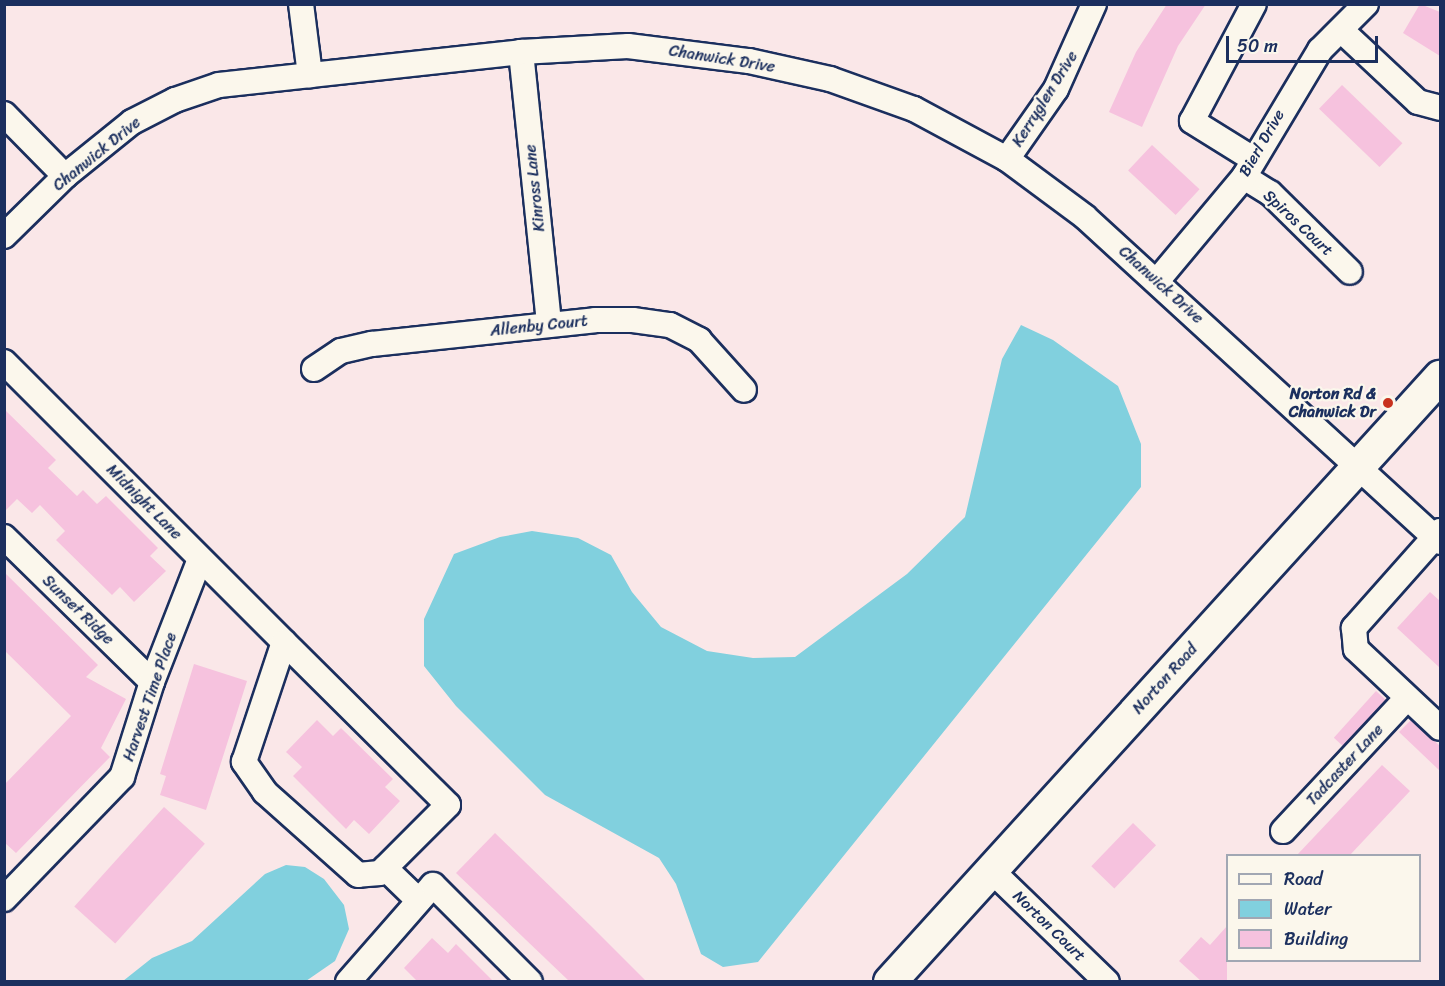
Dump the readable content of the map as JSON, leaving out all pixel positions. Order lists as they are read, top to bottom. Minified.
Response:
{"streets":{"main road":["Norton Road"],"street":["Chanwick Drive","Kerryglen Drive","Bierl Drive","Kinross Lane","Spiros Court","Allenby Court","Midnight Lane","Sunset Ridge","Harvest Time Place","Tadcaster Lane","Norton Court"]},"crossings":[["Chanwick Drive","Kerryglen Drive"],["Chanwick Drive","Bierl Drive"],["Chanwick Drive","Kinross Lane"],["Chanwick Drive","Norton Road"],["Bierl Drive","Spiros Court"],["Kinross Lane","Allenby Court"],["Midnight Lane","Harvest Time Place"],["Sunset Ridge","Harvest Time Place"],["Norton Road","Norton Court"]],"places":["Norton Rd & Chanwick Dr"],"legend":["Road","Water","Building"],"scale_bar":"50 m"}
